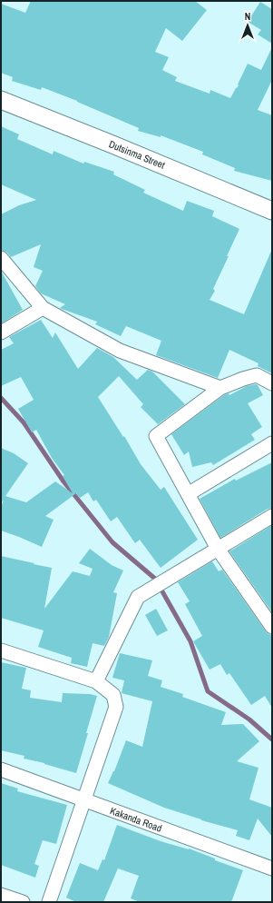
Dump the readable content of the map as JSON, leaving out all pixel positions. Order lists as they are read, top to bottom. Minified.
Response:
{"streets":{"street":["Dutsinma Street","Kakanda Road"]},"north":"top"}
